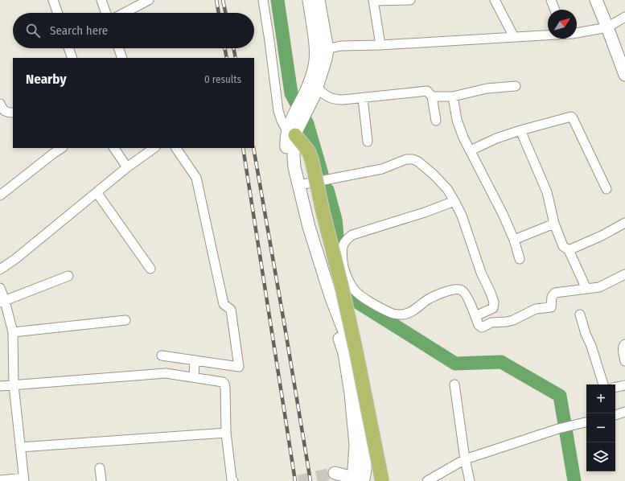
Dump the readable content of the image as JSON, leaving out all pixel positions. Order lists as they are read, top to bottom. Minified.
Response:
{"north":"top right","page":{"search":"Search here","heading":["Nearby","0 results"],"map_buttons":["+","−"]}}
